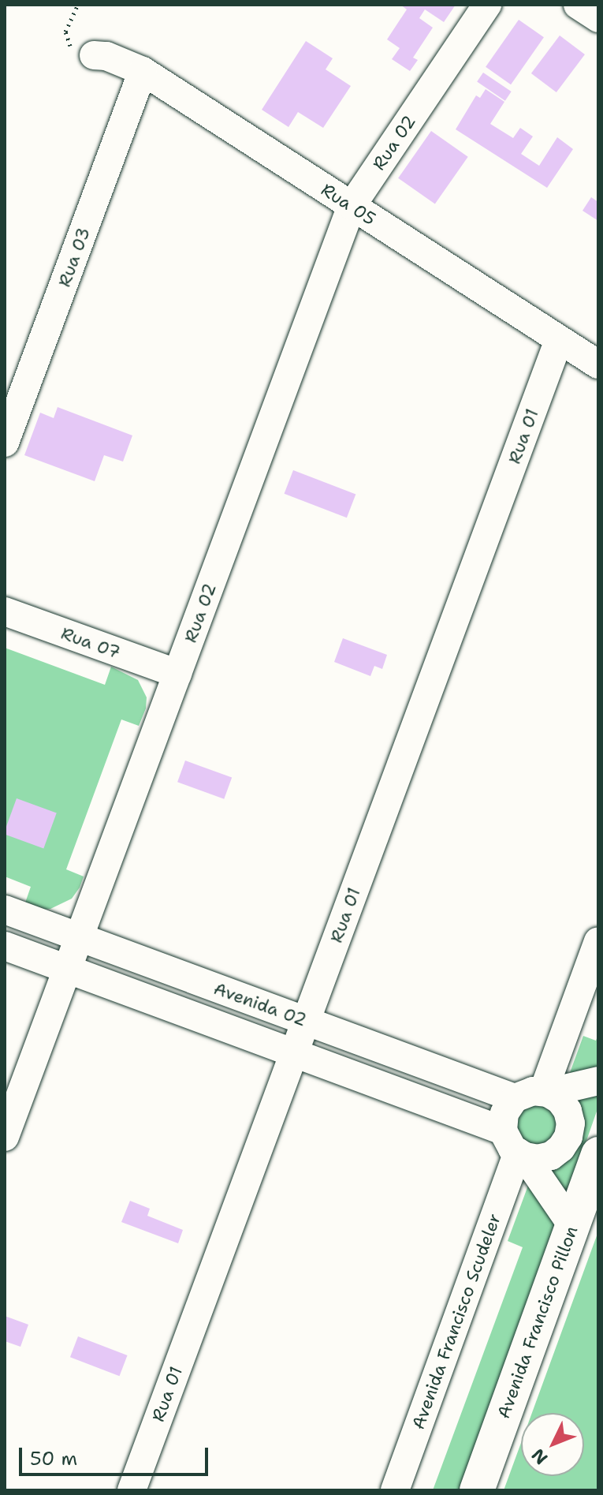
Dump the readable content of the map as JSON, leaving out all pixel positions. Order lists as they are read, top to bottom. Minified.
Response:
{"streets":{"main road":["Avenida Francisco Pillon"],"street":["Rua 02","Rua 05","Rua 03","Rua 01","Rua 07","Avenida 02","Avenida Francisco Scudeler"]},"crossings":[["Rua 02","Rua 05"],["Rua 02","Rua 07"],["Rua 02","Avenida 02"],["Rua 05","Rua 03"],["Rua 05","Rua 01"],["Rua 01","Avenida 02"],["Avenida 02","Avenida Francisco Scudeler"]],"scale_bar":"50 m","north":"bottom left"}
